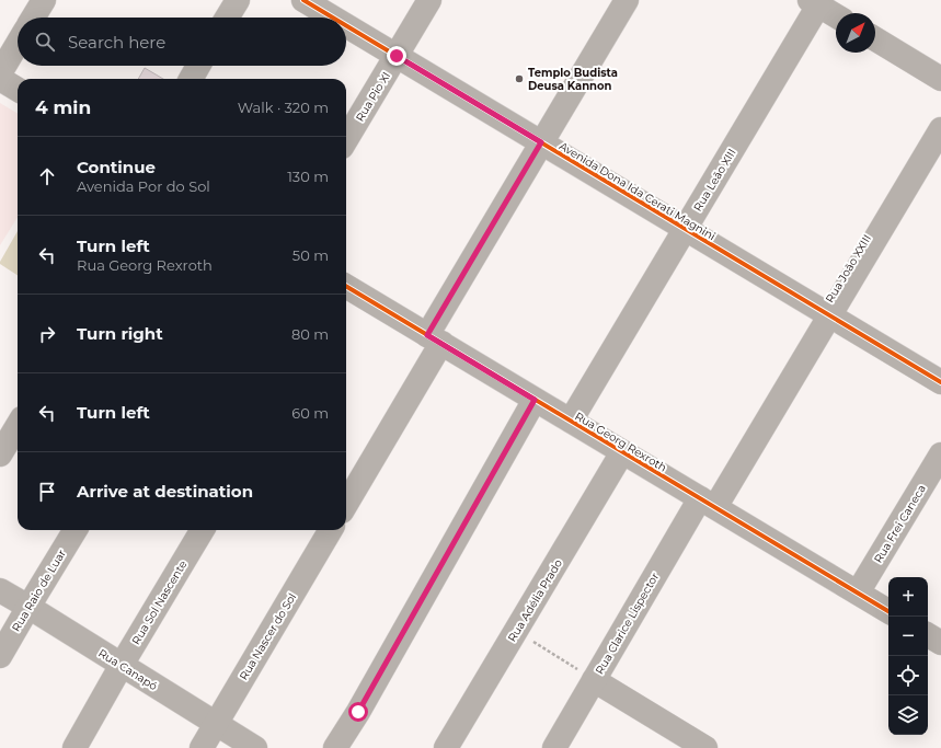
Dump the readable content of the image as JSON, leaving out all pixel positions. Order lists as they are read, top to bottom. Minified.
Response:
{"streets":{"street":["Rua Pio XI","Rua Leão XIII","Avenida Dona Ida Cerati Magnini","Rua João XXIII","Rua Georg Rexroth","Rua Frei Caneca","Rua Raio de Luar","Rua Adélia Prado","Rua Sol Nascente","Rua Clarice Lispector","Rua Nascer do Sol","Rua Canapó"]},"crossings":[["Rua Pio XI","Avenida Dona Ida Cerati Magnini"],["Rua Leão XIII","Avenida Dona Ida Cerati Magnini"],["Rua Leão XIII","Rua Georg Rexroth"],["Avenida Dona Ida Cerati Magnini","Rua João XXIII"],["Rua João XXIII","Rua Georg Rexroth"],["Rua João XXIII","Rua Clarice Lispector"],["Rua Georg Rexroth","Rua Frei Caneca"],["Rua Georg Rexroth","Rua Adélia Prado"],["Rua Georg Rexroth","Rua Clarice Lispector"],["Rua Raio de Luar","Rua Canapó"],["Rua Sol Nascente","Rua Canapó"],["Rua Nascer do Sol","Rua Canapó"]],"places":["Templo Budista Deusa Kannon"],"north":"top right","page":{"search":"Search here","heading":["4 min","Walk · 320 m"],"list":[["Continue","Avenida Por do Sol","130 m"],["Turn left","Rua Georg Rexroth","50 m"],["Turn right","80 m"],["Turn left","60 m"],"Arrive at destination"],"map_buttons":["+","−"]}}
